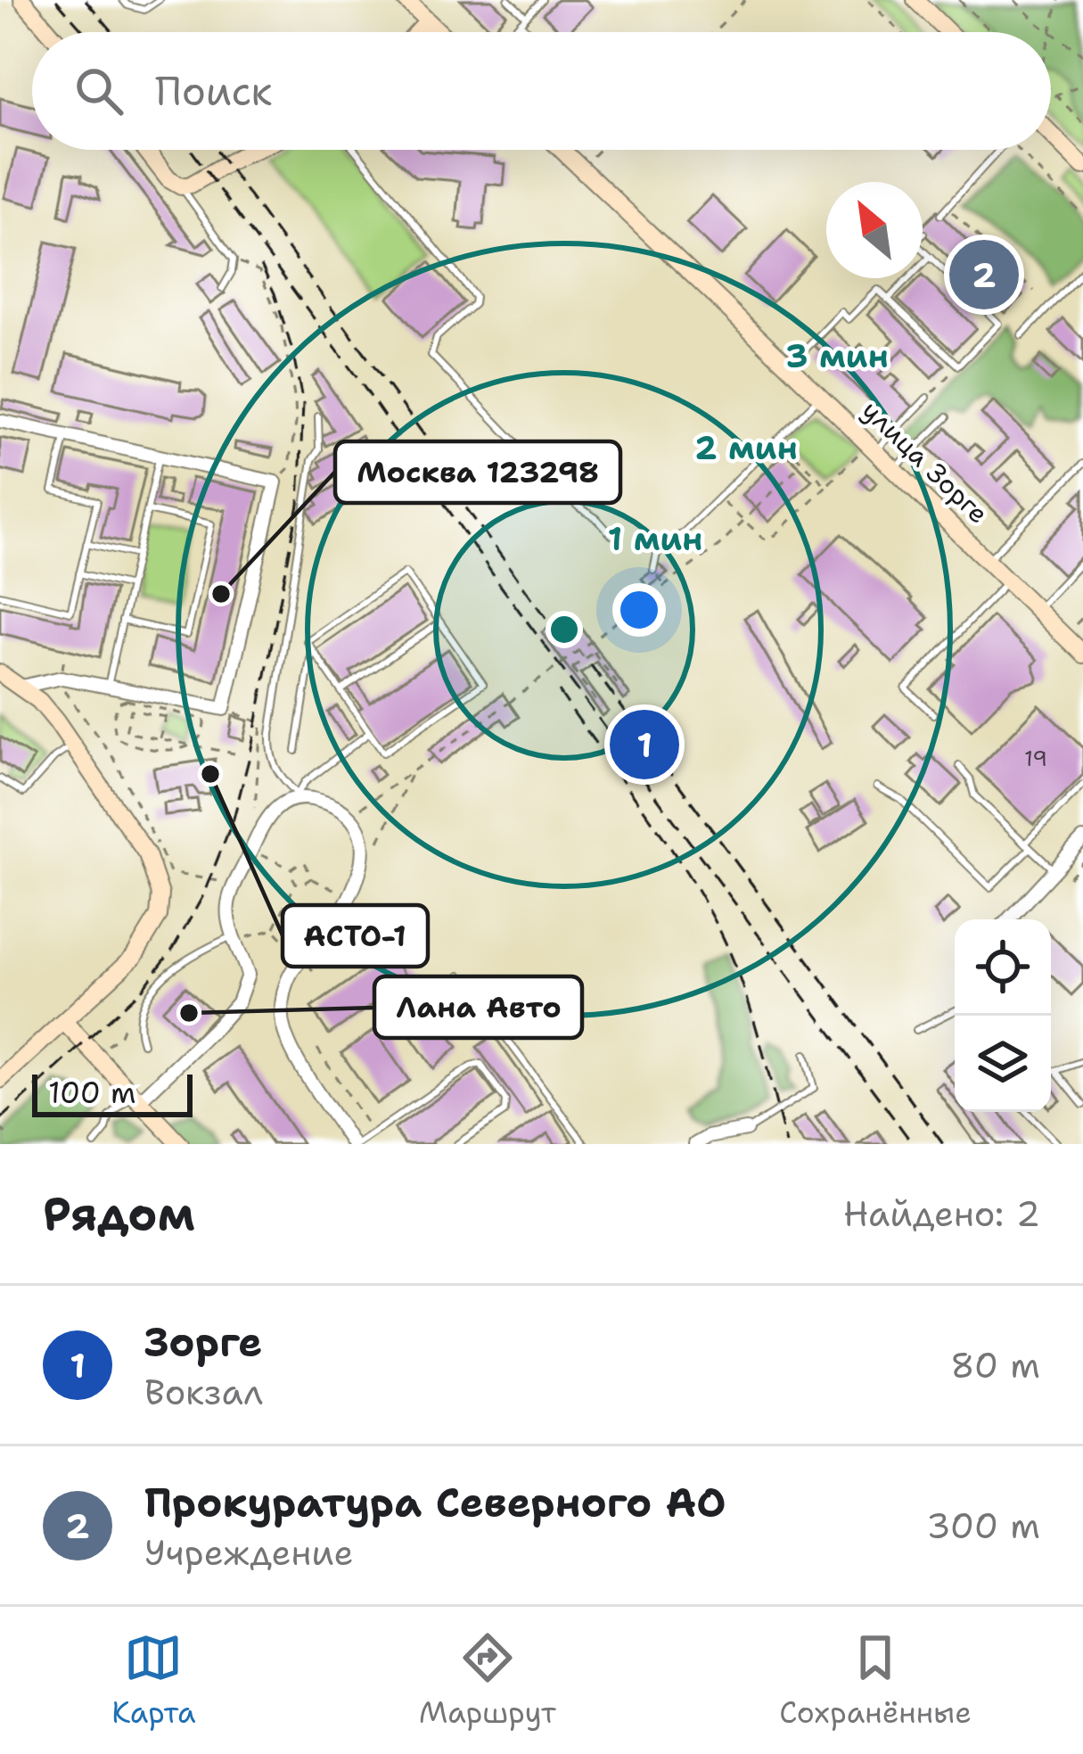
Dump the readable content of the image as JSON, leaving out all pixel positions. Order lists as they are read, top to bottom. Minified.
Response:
{"streets":{"street":["улица Зорге"]},"places":["Москва 123298","АСТО-1","Лана Авто"],"house_numbers":["19"],"scale_bar":"100 m","north":"top left","page":{"search":"Поиск","pins":["2","1"],"scale":"100 m","heading":["Рядом","Найдено: 2"],"list":[{"mark":"1","name":"Зорге","note":"Вокзал","value":"80 m"},{"mark":"2","name":"Прокуратура Северного АО","note":"Учреждение","value":"300 m"}],"nav":["Карта","Маршрут","Сохранённые"]},"rings":["3 мин","2 мин","1 мин"]}
